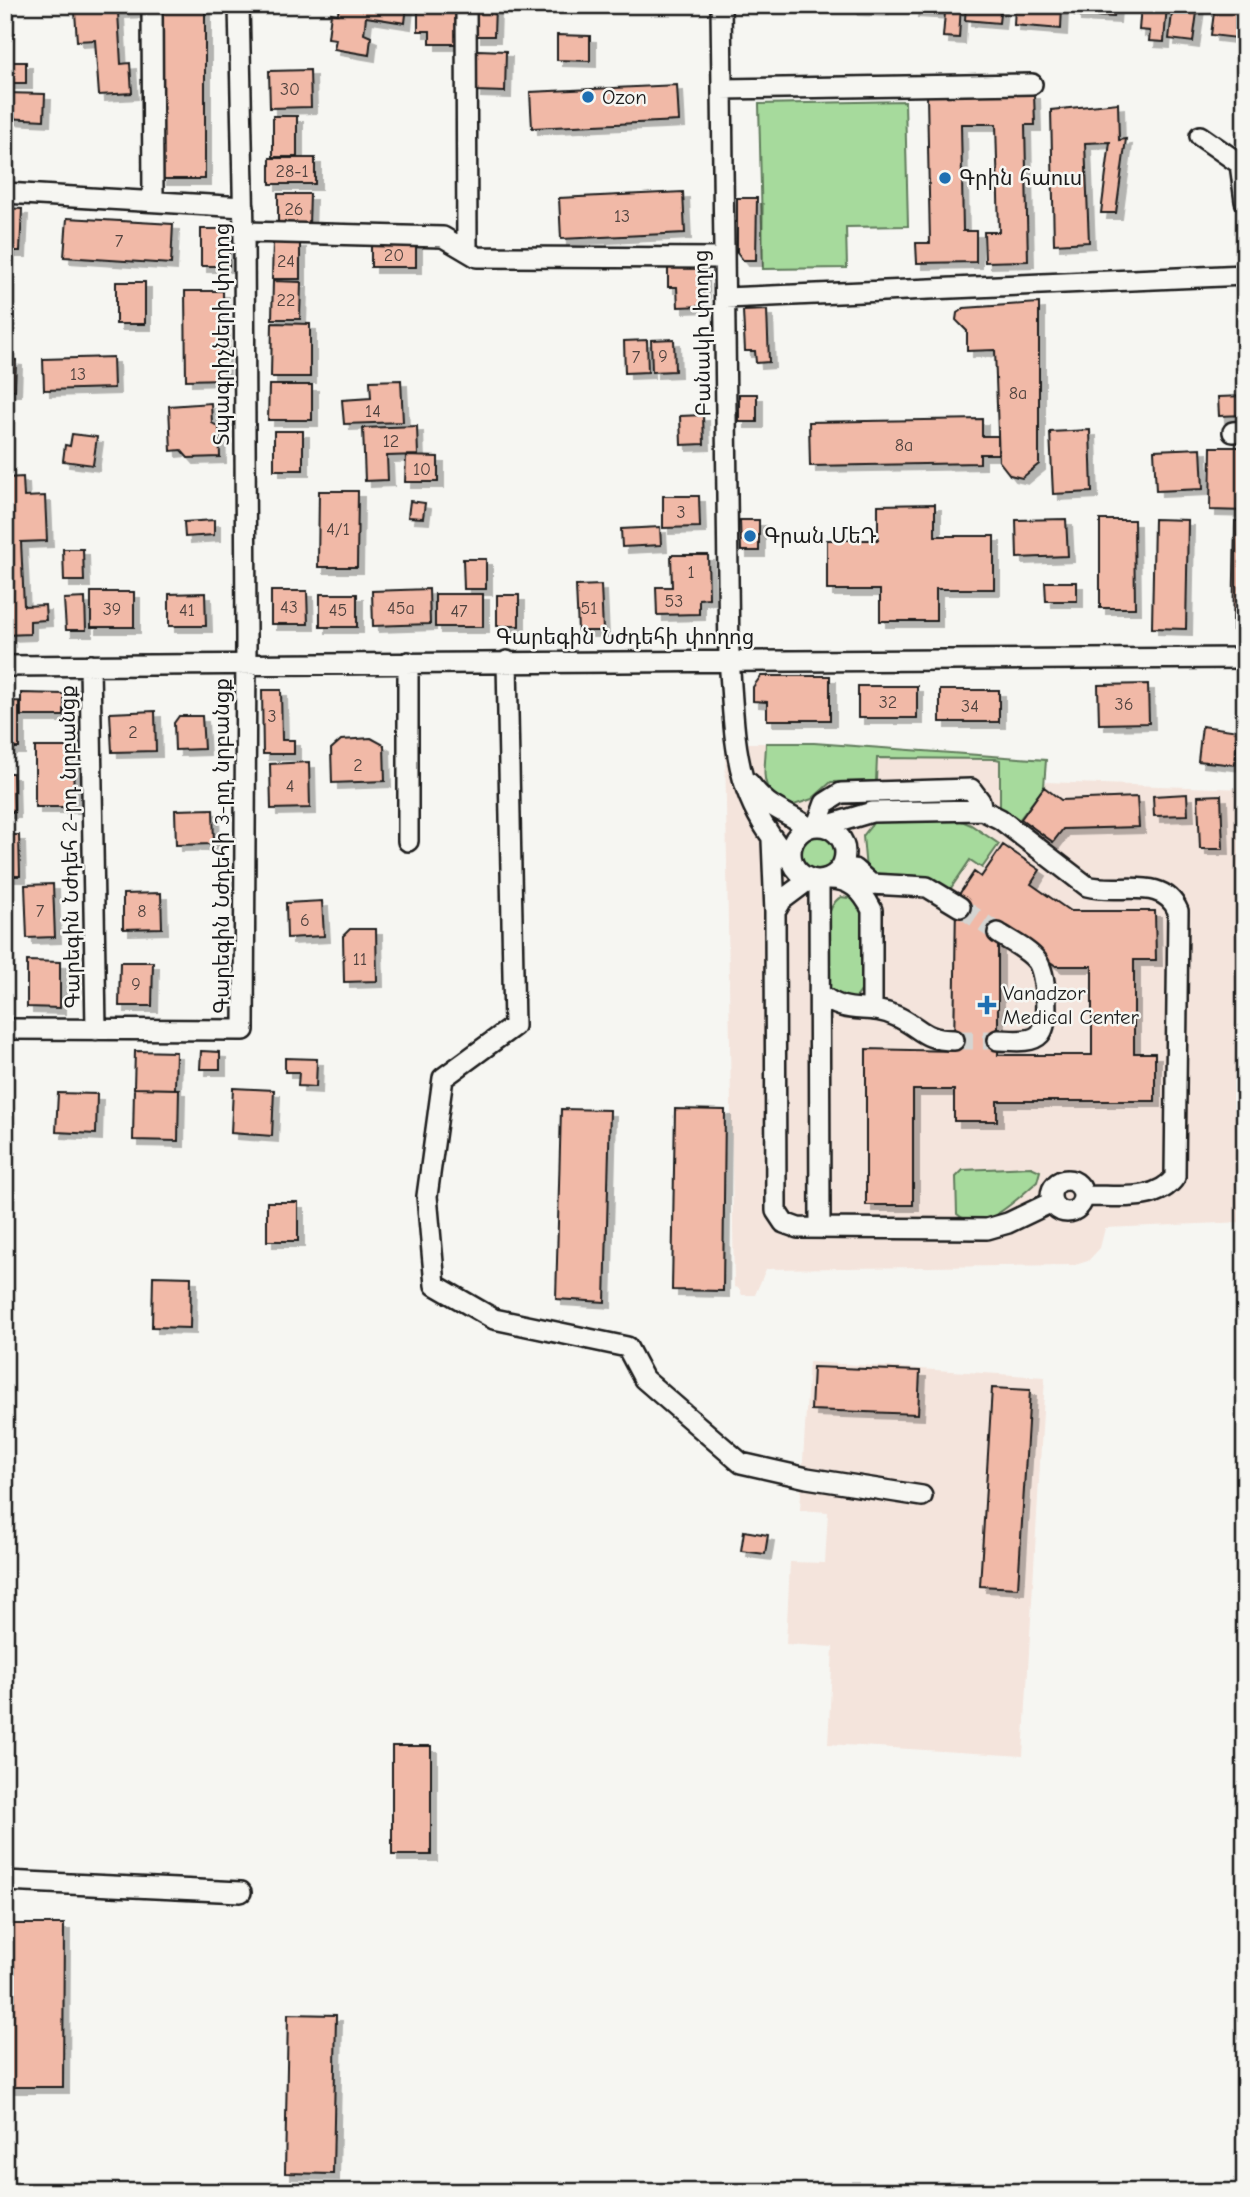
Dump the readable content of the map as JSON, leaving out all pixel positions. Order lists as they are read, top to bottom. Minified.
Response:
{"streets":{"street":["Բանակի փողոց","Տպագրիչների փողոց","Գարեգին Նժդեհի փողոց","Գարեգին Նժդեհի 3-րդ նրբանցք","Գարեգին Նժդեհ 2-րդ նրբանցք"]},"crossings":[["Բանակի փողոց","Գարեգին Նժդեհի փողոց"],["Տպագրիչների փողոց","Գարեգին Նժդեհի փողոց"],["Տպագրիչների փողոց","Գարեգին Նժդեհի 3-րդ նրբանցք"],["Գարեգին Նժդեհի փողոց","Գարեգին Նժդեհի 3-րդ նրբանցք"],["Գարեգին Նժդեհի փողոց","Գարեգին Նժդեհ 2-րդ նրբանցք"],["Գարեգին Նժդեհի 3-րդ նրբանցք","Գարեգին Նժդեհ 2-րդ նրբանցք"]],"places":{"other":["Ozon","Գրին հաուս","Գրան ՄեԴ"],"health":["Vanadzor Medical Center"]},"house_numbers":["30","28-1","26","13","7","20","24","22","9","7","13","8a","14","12","8a","10","3","4/1","1","53","43","45a","51","39","41","45","47","32","36","34","3","2","2","4","7","8","6","11","9"]}
